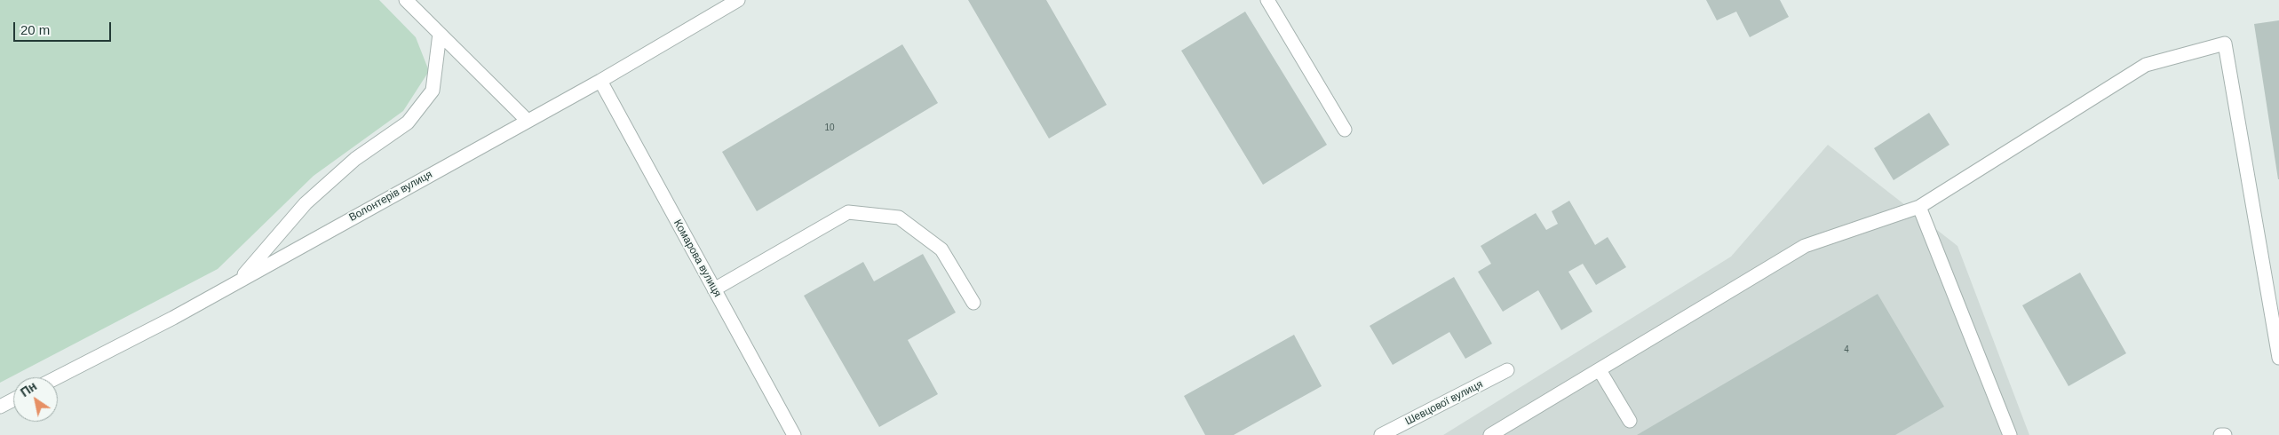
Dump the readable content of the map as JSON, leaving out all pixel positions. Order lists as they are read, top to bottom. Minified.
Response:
{"streets":{"street":["Волонтерів вулиця","Комарова вулиця","Шевцової вулиця"]},"crossings":[["Волонтерів вулиця","Комарова вулиця"]],"house_numbers":["10","4"],"scale_bar":"20 m","north":"top left"}
